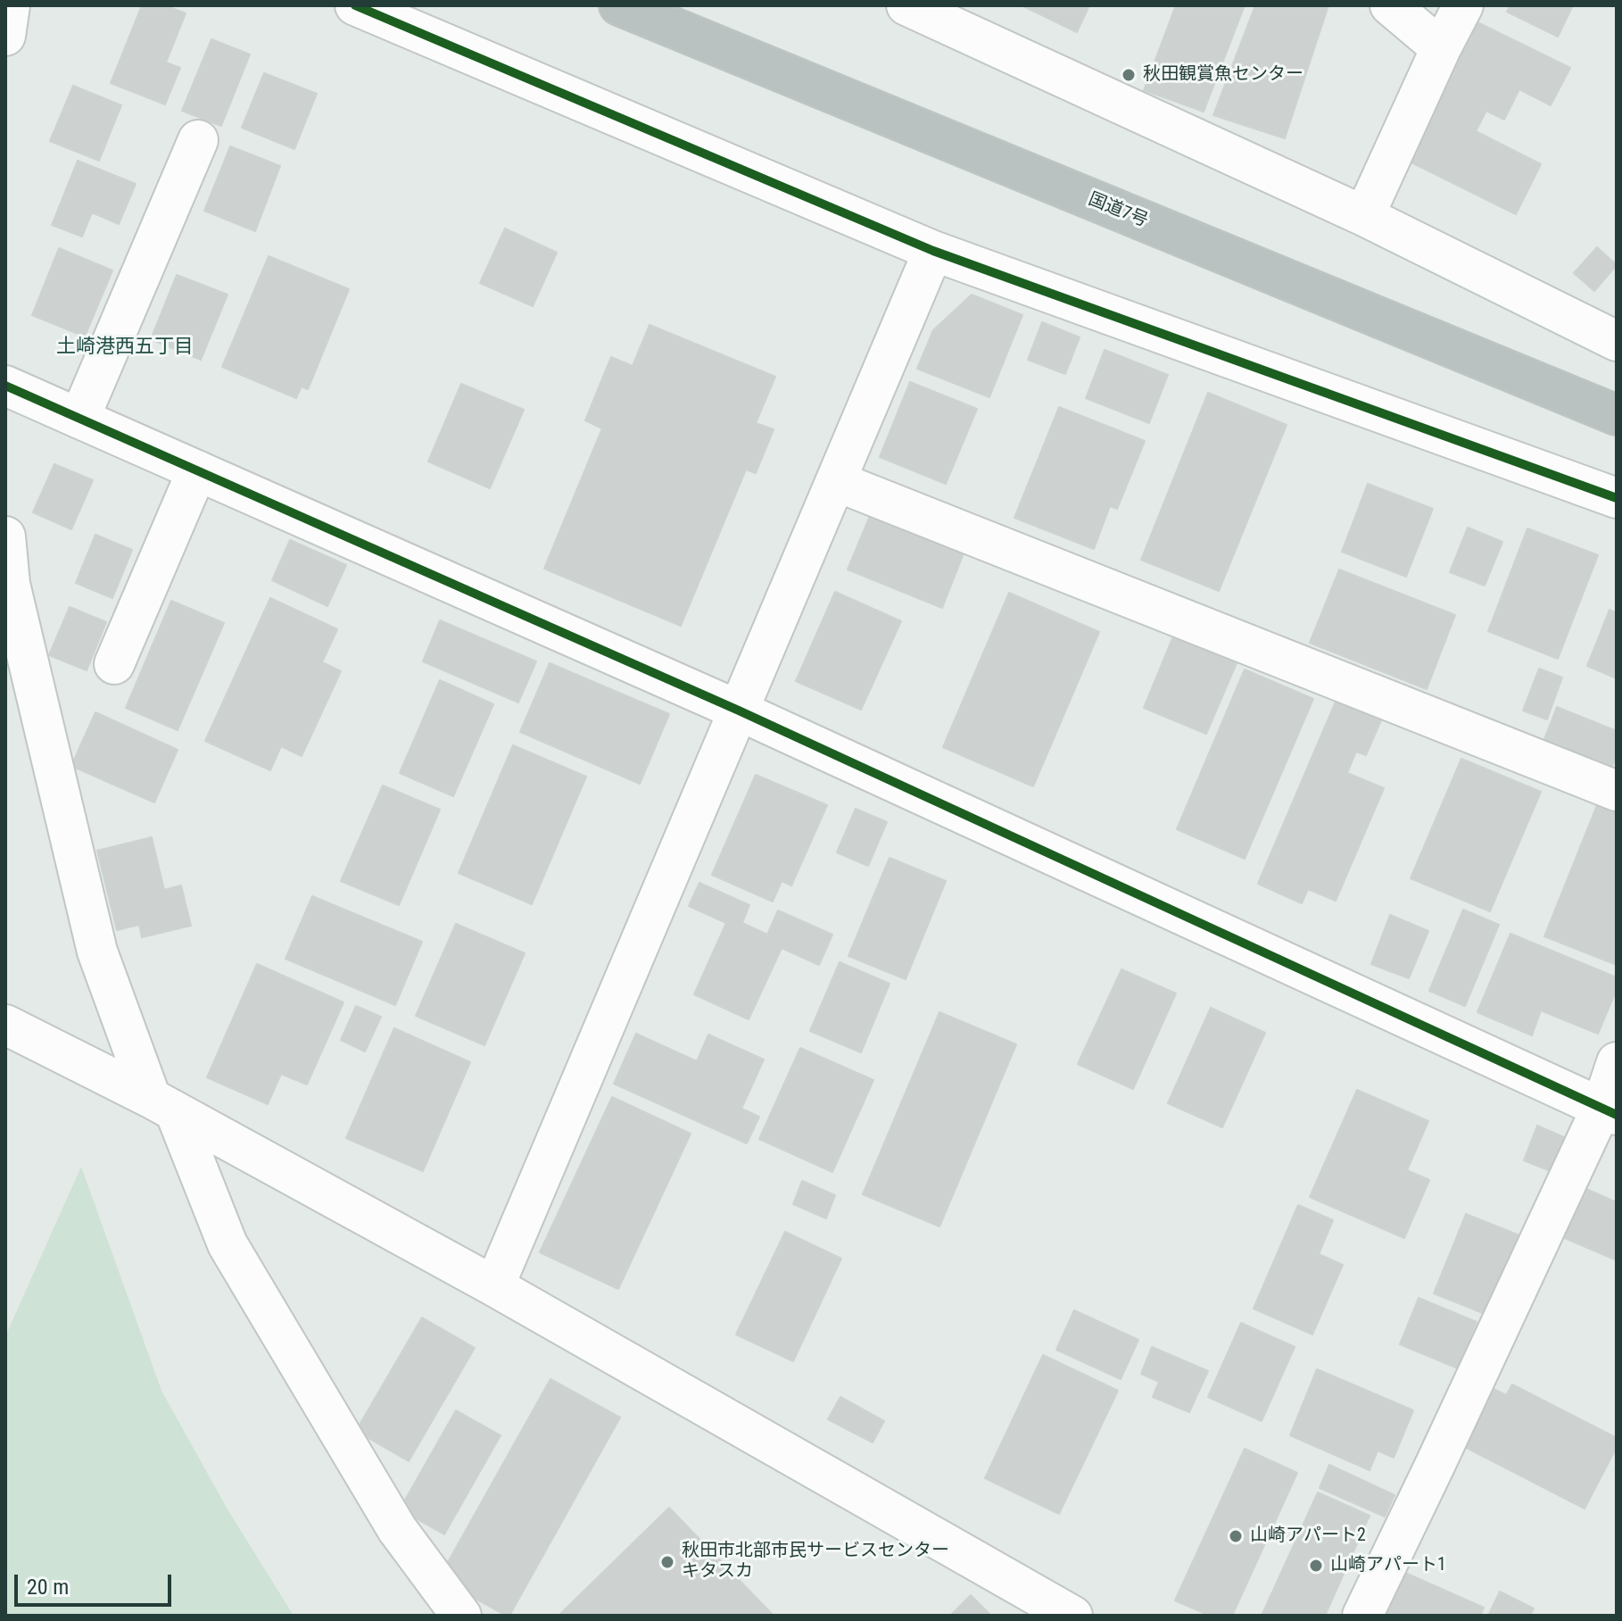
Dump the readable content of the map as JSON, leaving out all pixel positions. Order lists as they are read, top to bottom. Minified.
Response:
{"streets":{"highway":["国道7号"]},"districts":["土崎港西五丁目"],"places":["秋田観賞魚センター","山崎アパート2","秋田市北部市民サービスセンター キタスカ","山崎アパート1"],"scale_bar":"20 m"}
